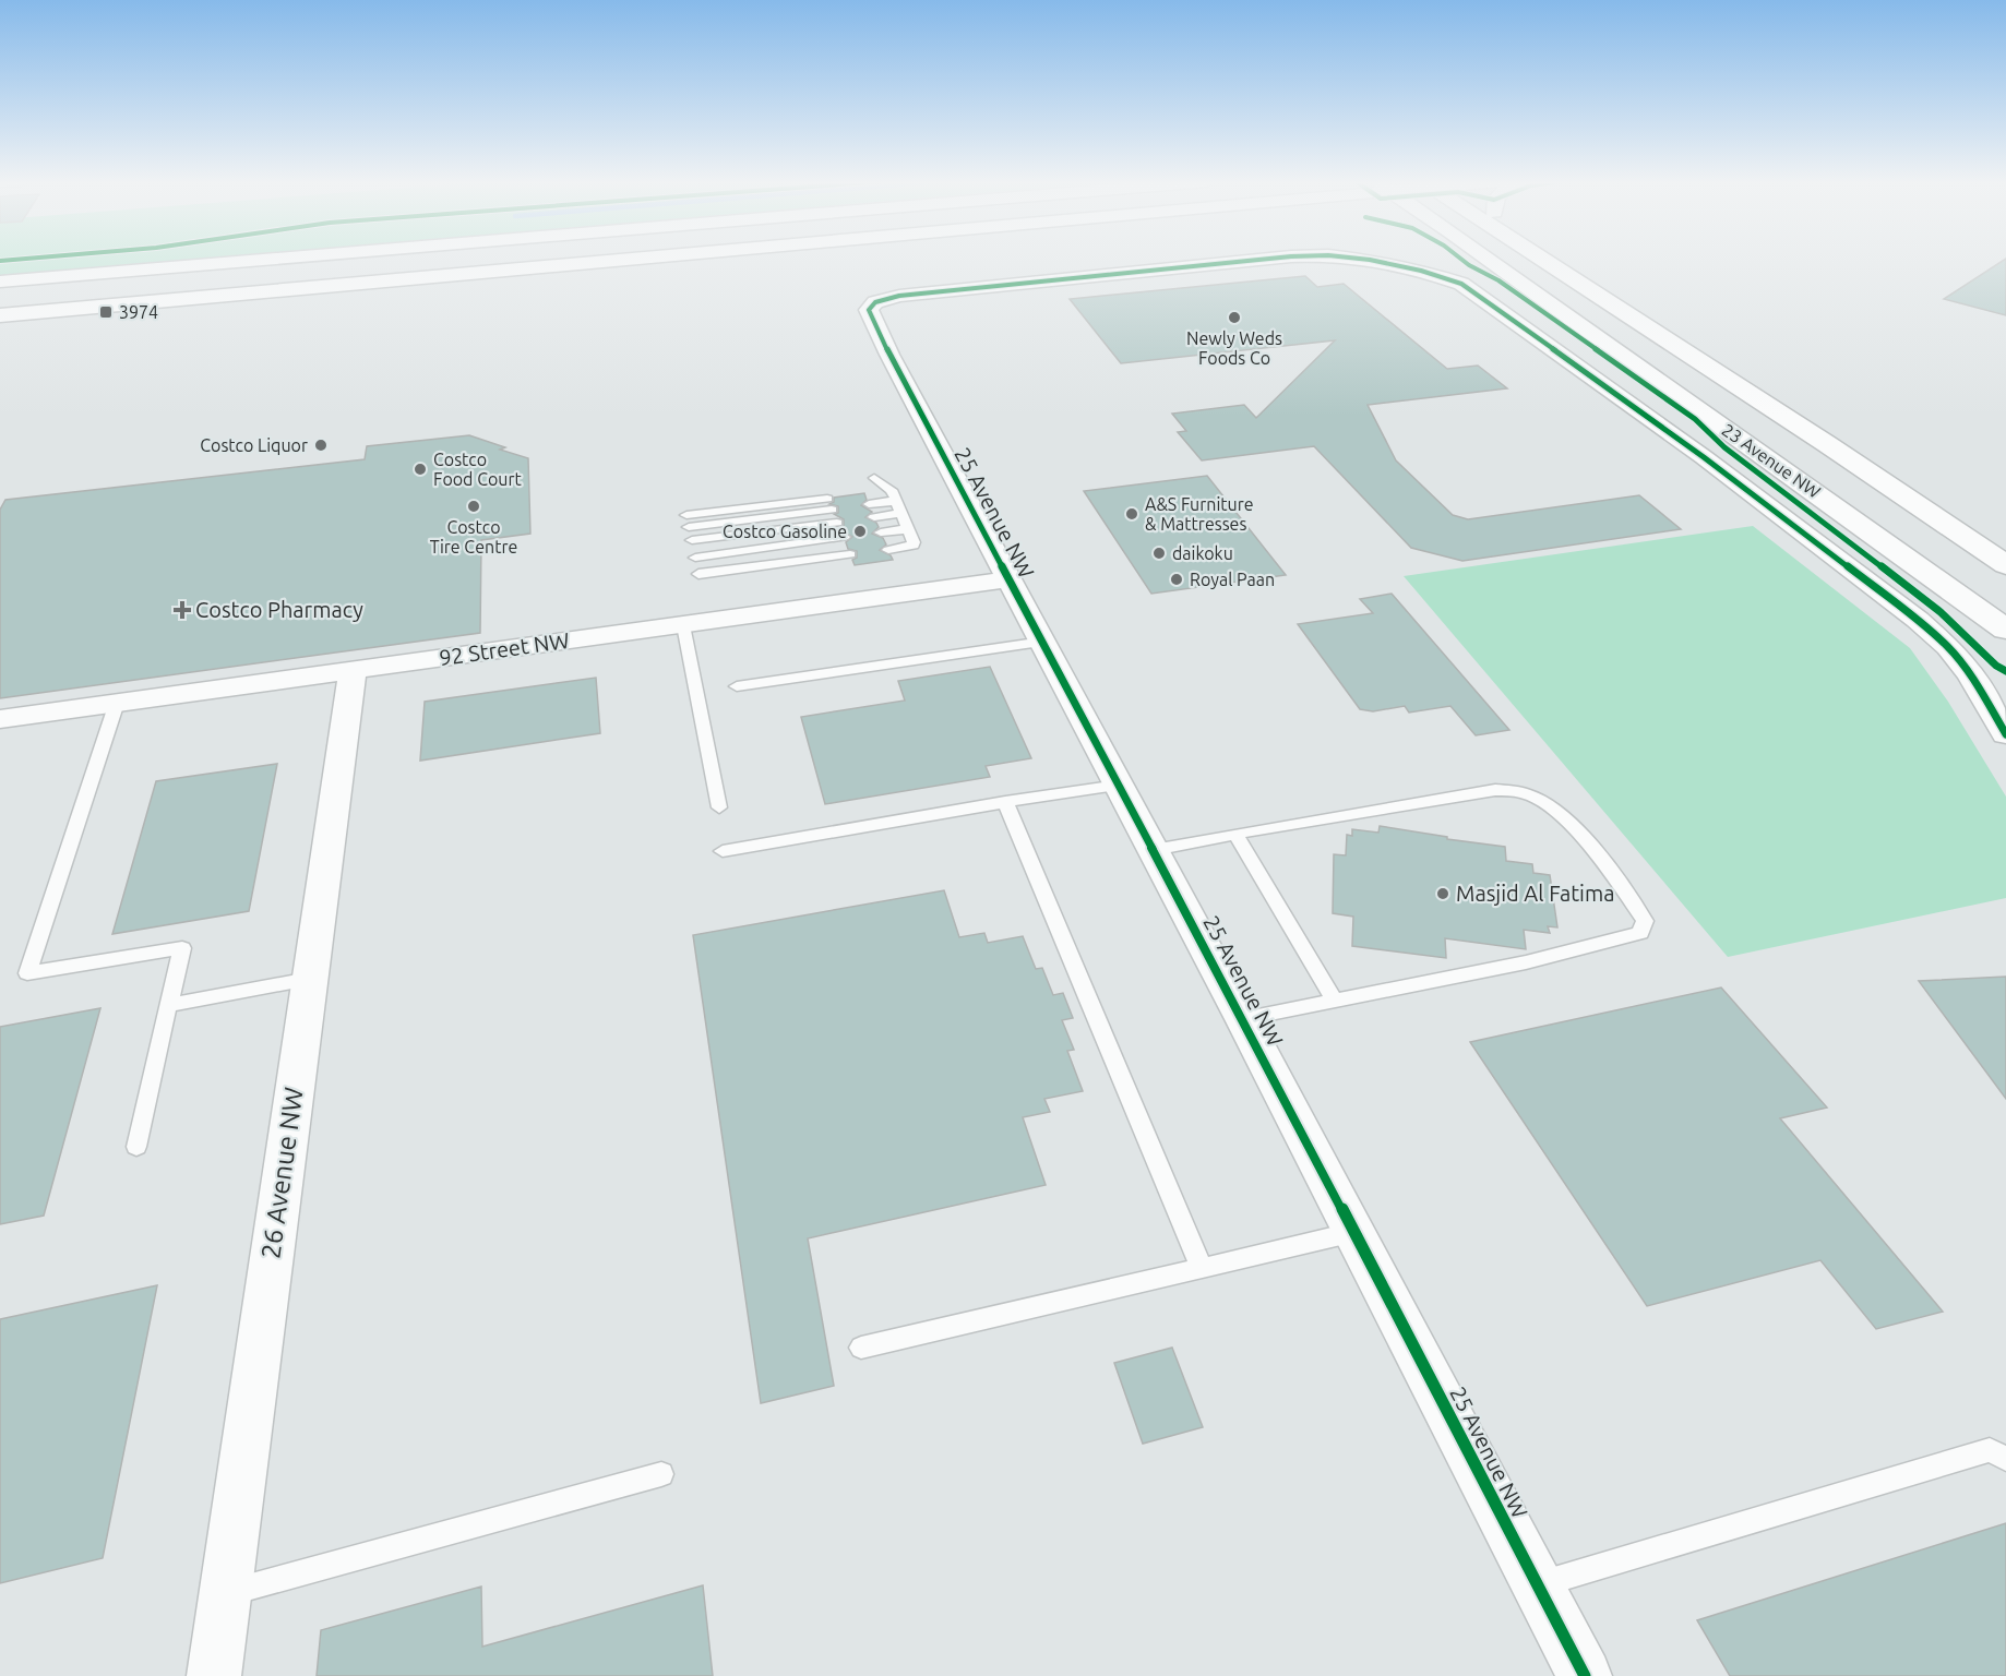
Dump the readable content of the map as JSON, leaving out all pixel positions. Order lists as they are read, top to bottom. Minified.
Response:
{"streets":{"main road":["23 Avenue NW"],"street":["25 Avenue NW","92 Street NW","26 Avenue NW"]},"crossings":[["23 Avenue NW","25 Avenue NW"],["25 Avenue NW","92 Street NW"],["92 Street NW","26 Avenue NW"]],"places":{"transit":["3974"],"other":["Newly Weds Foods Co","Costco Liquor","Costco Food Court","Costco Tire Centre","A&S Furniture & Mattresses","Costco Gasoline","daikoku","Royal Paan","Masjid Al Fatima"],"health":["Costco Pharmacy"]}}
